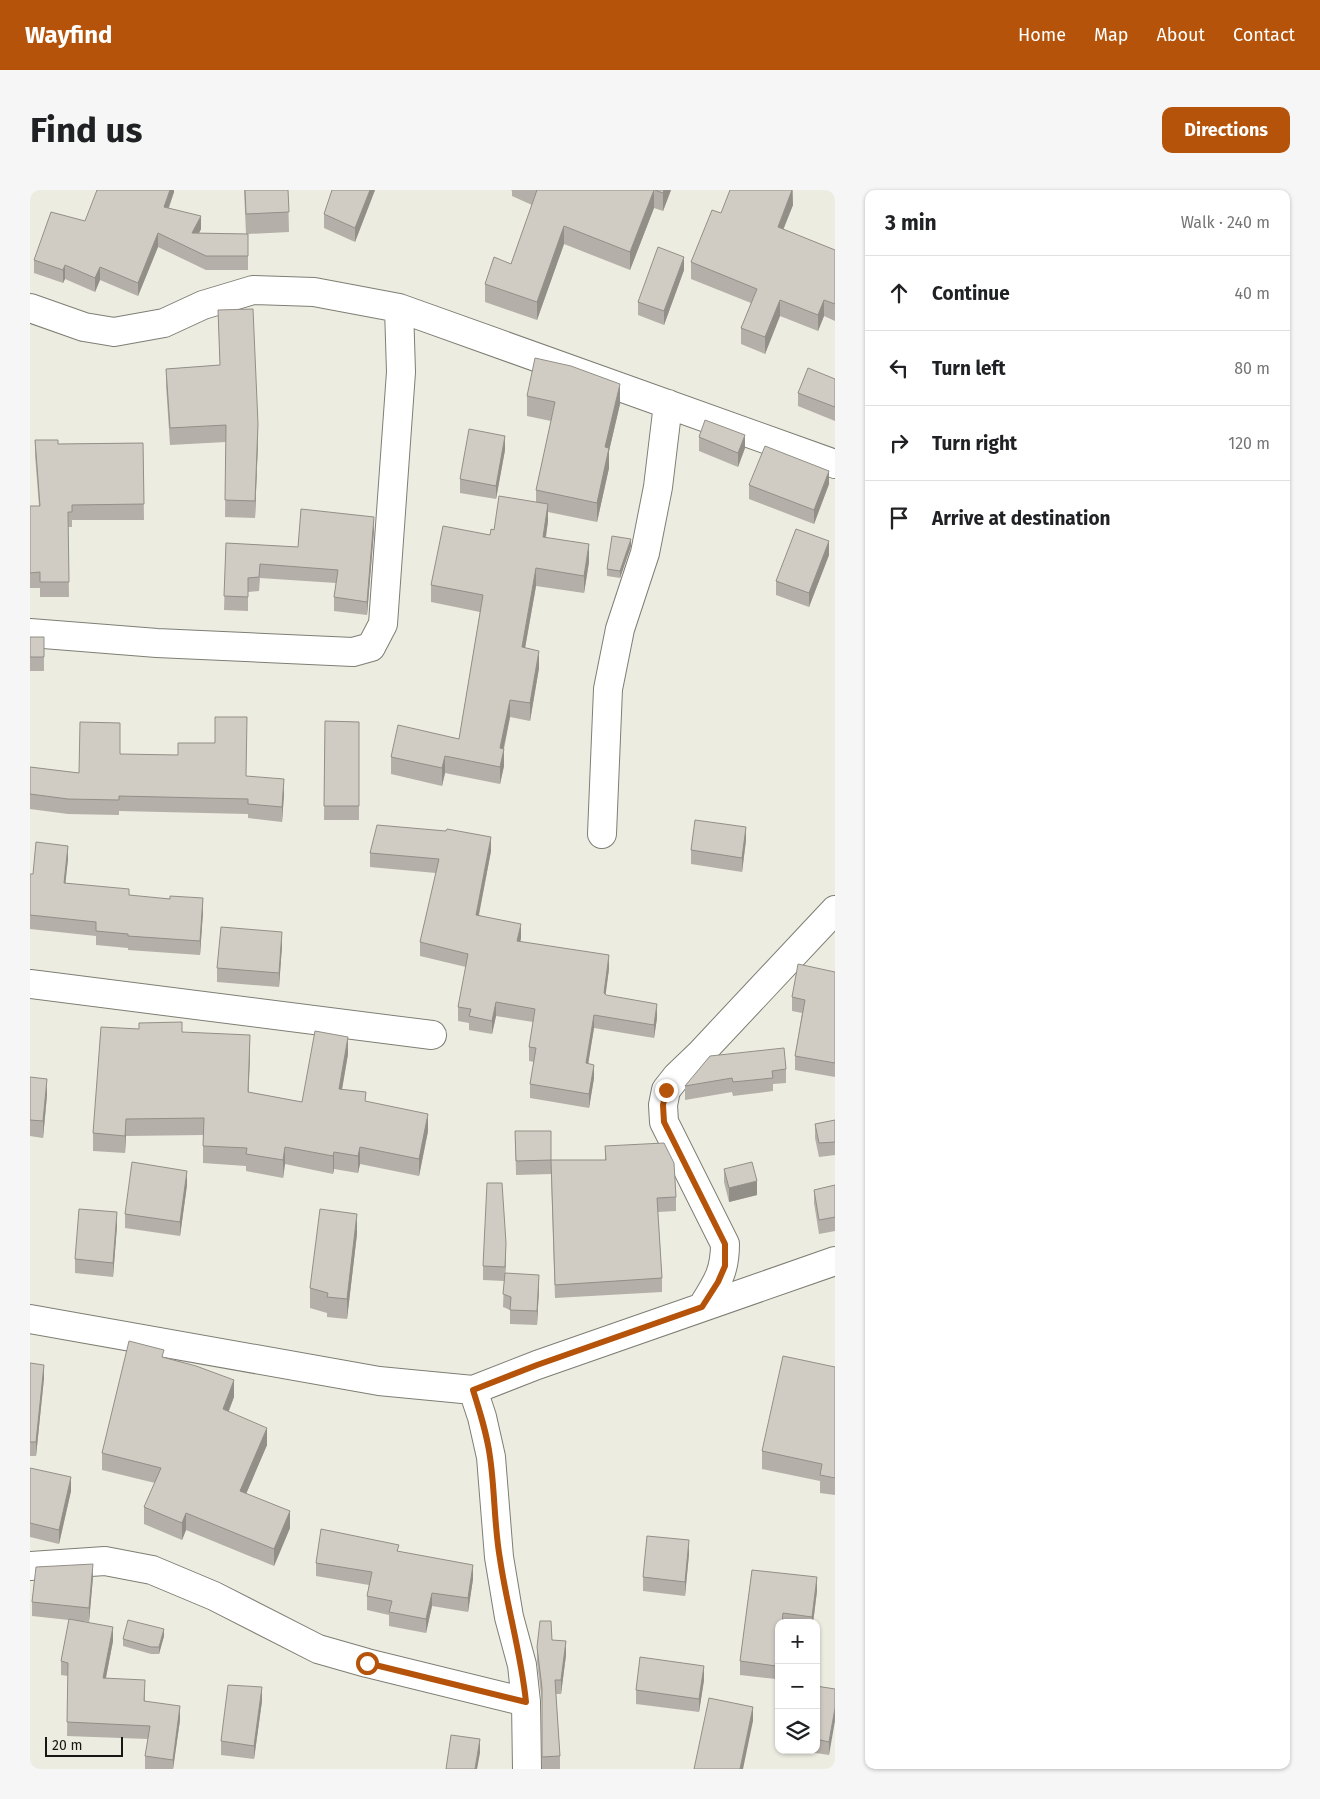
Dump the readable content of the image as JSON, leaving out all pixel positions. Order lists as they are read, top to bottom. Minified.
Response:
{"scale_bar":"20 m","page":{"header":"Wayfind","nav":["Home","Map","About","Contact"],"buttons":"Directions","title":"Find us","heading":["3 min","Walk · 240 m"],"list":[["Continue","40 m"],["Turn left","80 m"],["Turn right","120 m"],"Arrive at destination"],"map_buttons":["+","−"],"scale":"20 m"}}
